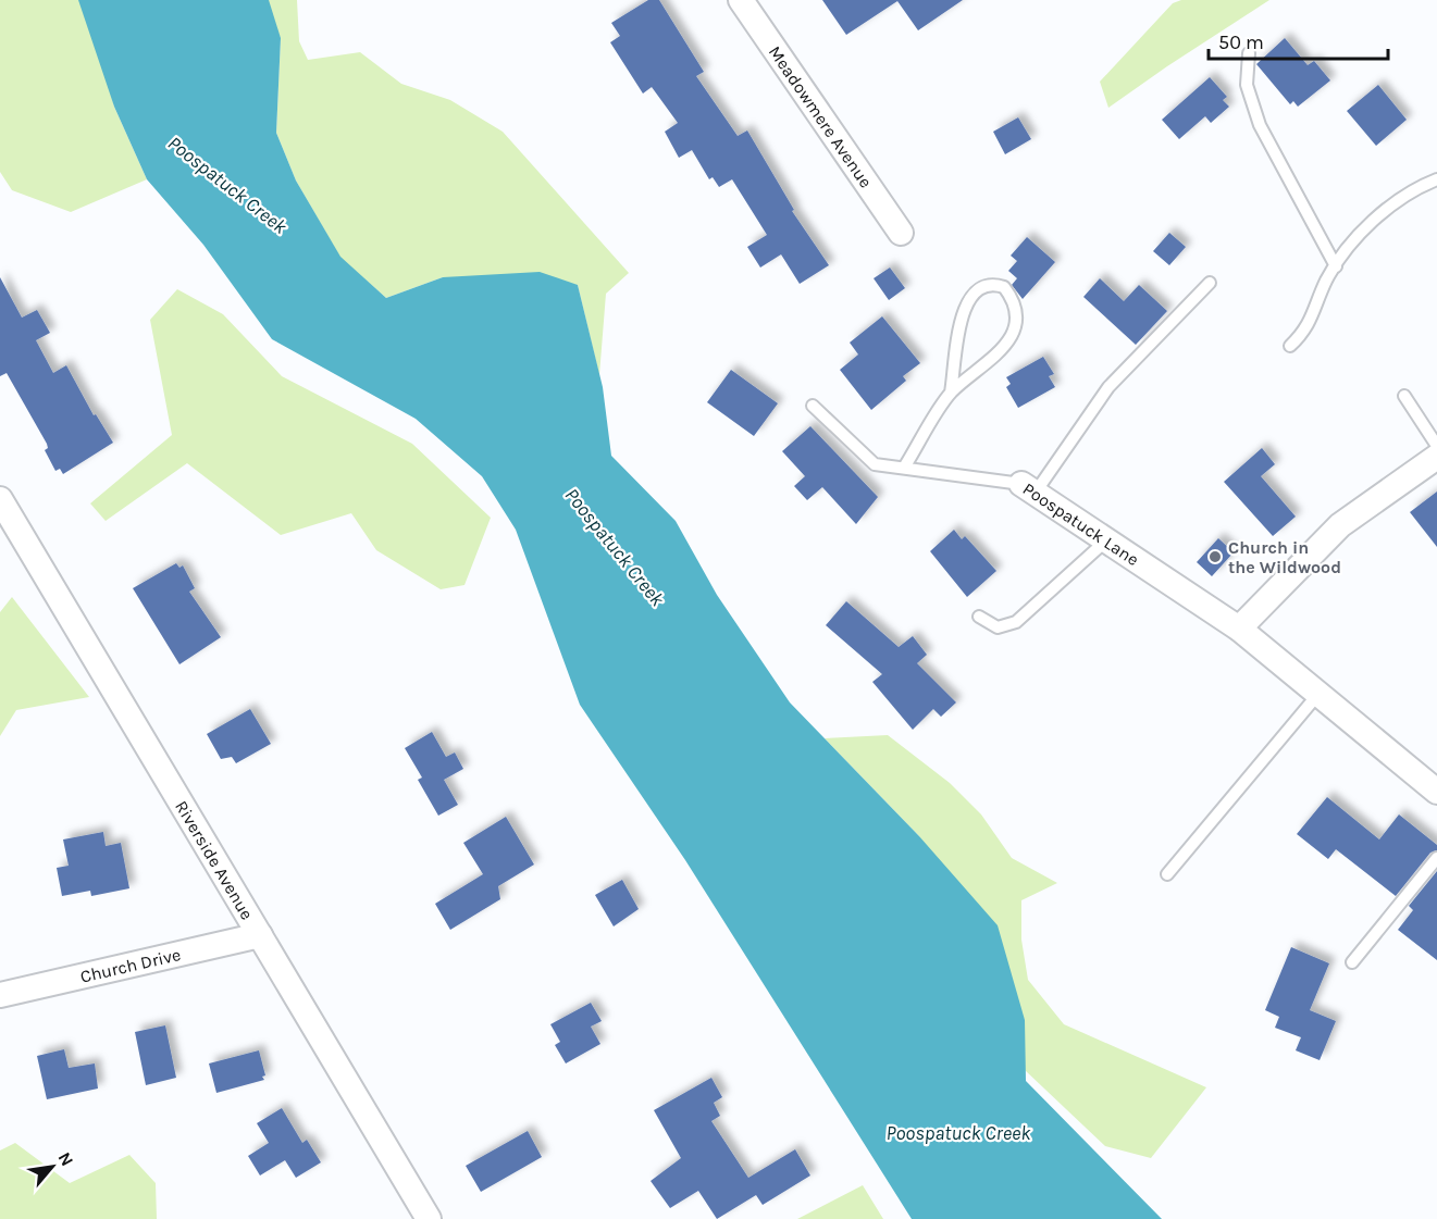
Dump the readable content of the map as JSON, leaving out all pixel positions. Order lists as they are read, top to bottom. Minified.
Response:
{"streets":{"street":["Meadowmere Avenue","Poospatuck Lane","Riverside Avenue","Church Drive"]},"crossings":[["Riverside Avenue","Church Drive"]],"water":["Poospatuck Creek"],"places":["Church in the Wildwood"],"scale_bar":"50 m","north":"top right"}
